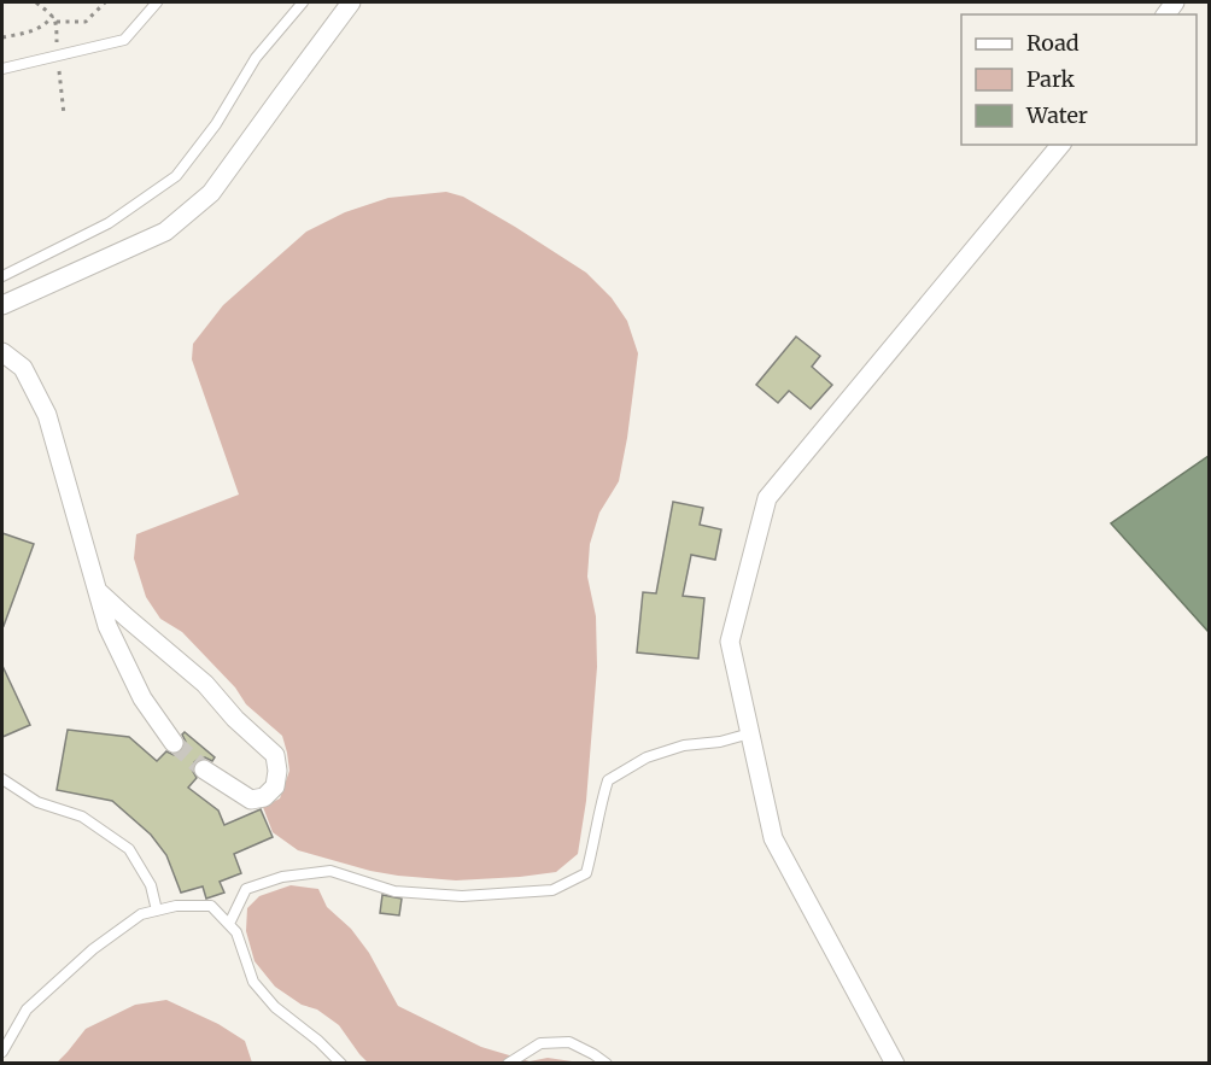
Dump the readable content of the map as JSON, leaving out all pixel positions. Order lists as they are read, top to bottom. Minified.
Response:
{"legend":["Road","Park","Water"]}
